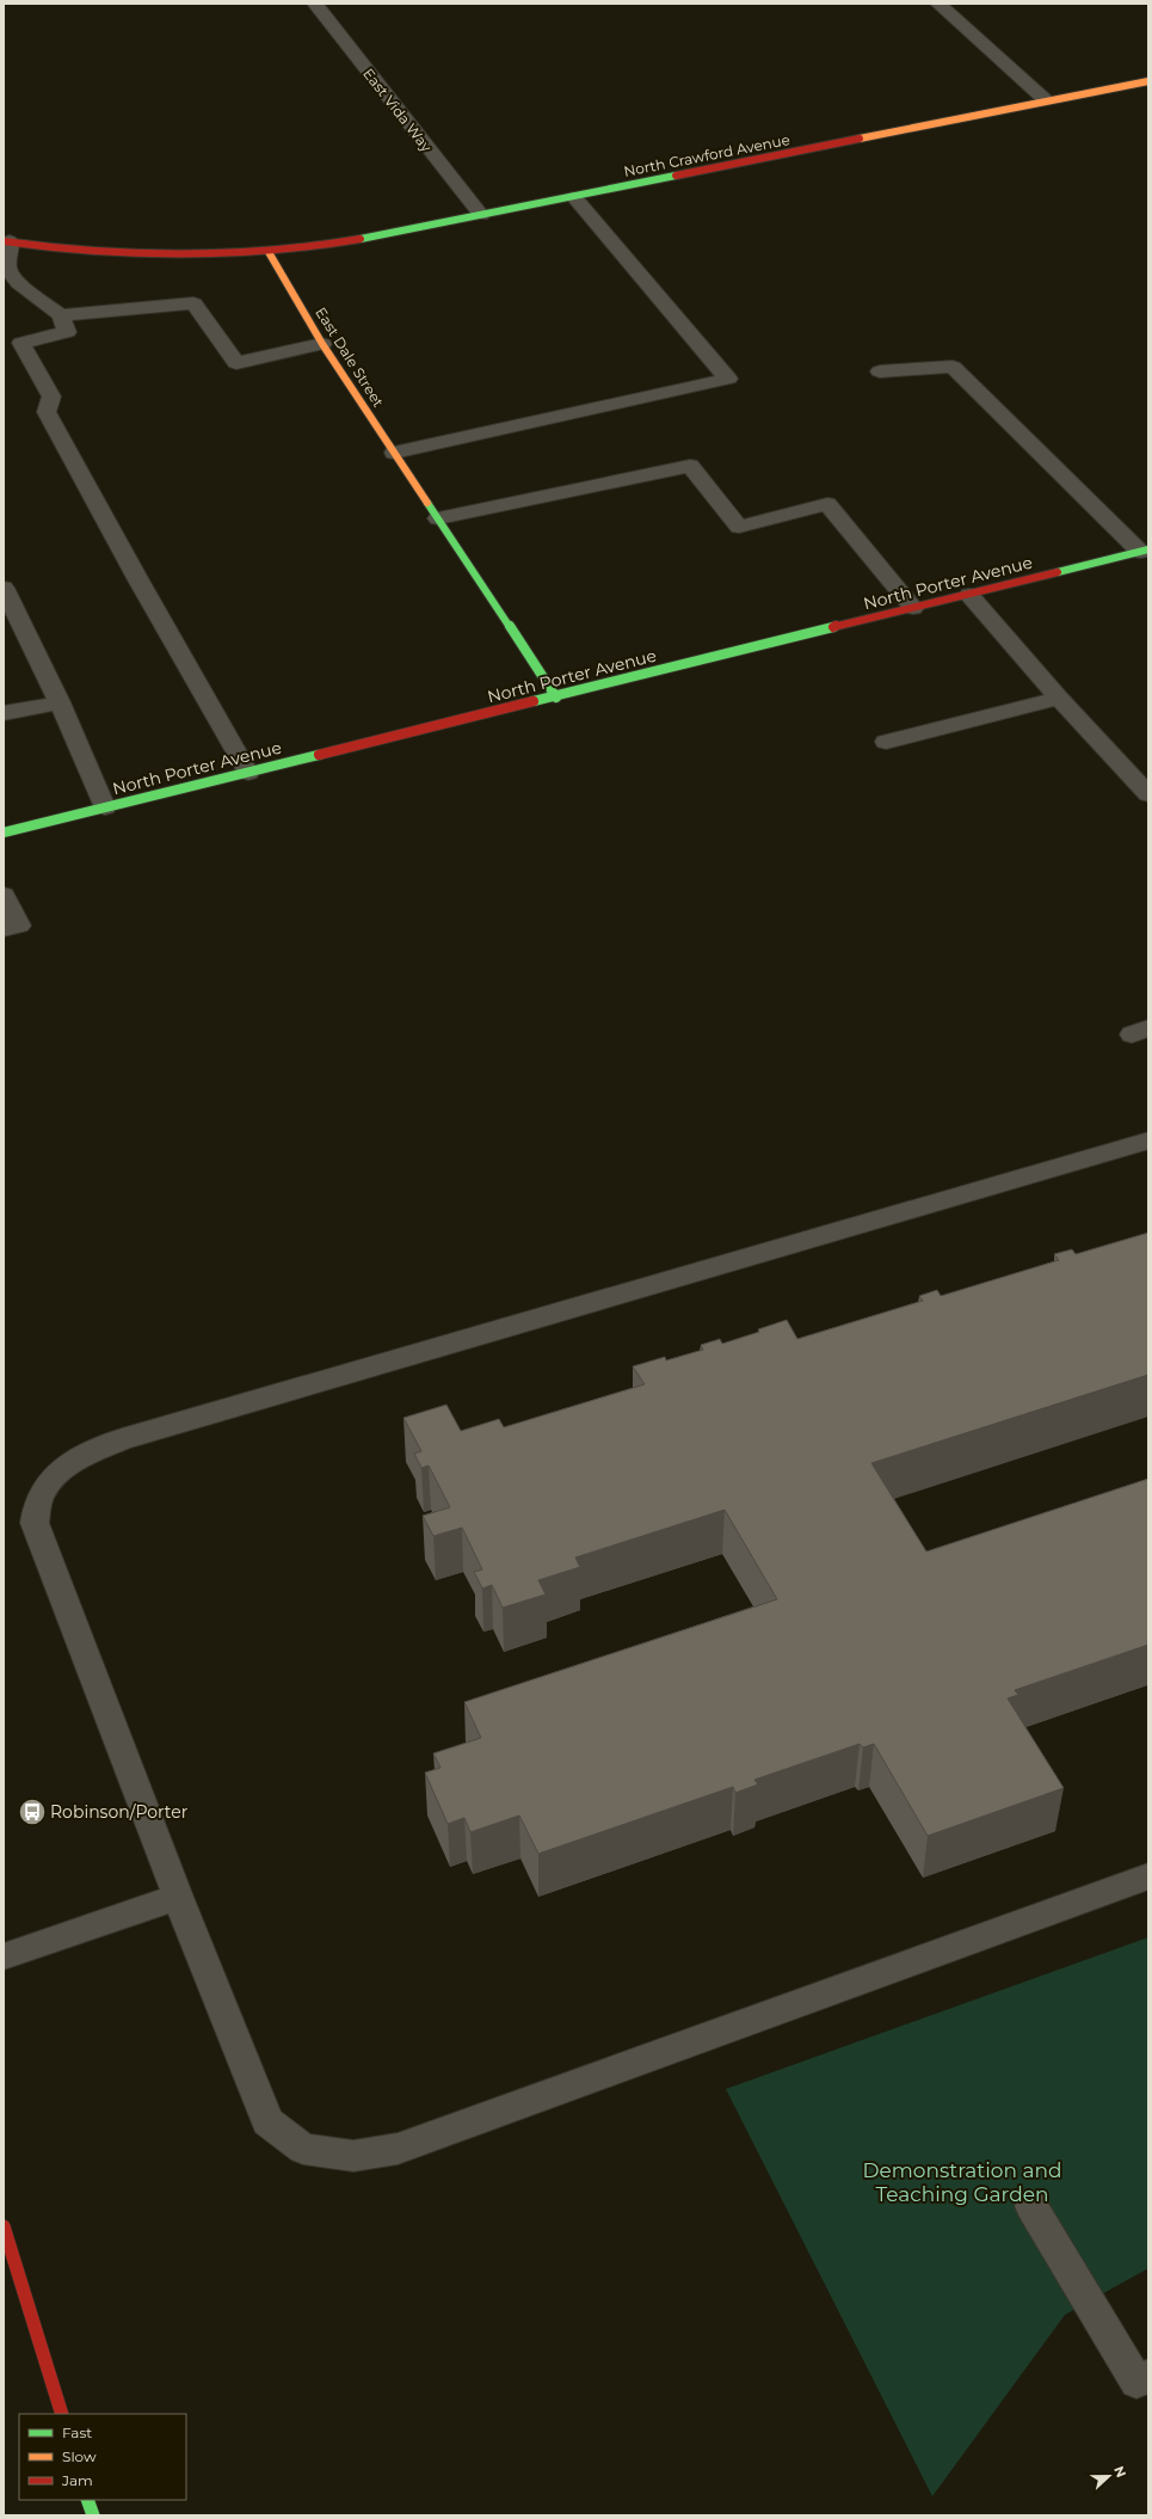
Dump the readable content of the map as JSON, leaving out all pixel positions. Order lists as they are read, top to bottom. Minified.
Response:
{"streets":{"street":["East Vida Way","North Crawford Avenue","East Dale Street","North Porter Avenue"]},"crossings":[["East Vida Way","North Crawford Avenue"],["North Crawford Avenue","East Dale Street"],["East Dale Street","North Porter Avenue"]],"parks":["Demonstration and Teaching Garden"],"places":{"bus stop":["Robinson/Porter"]},"legend":["Fast","Slow","Jam"],"north":"right"}
